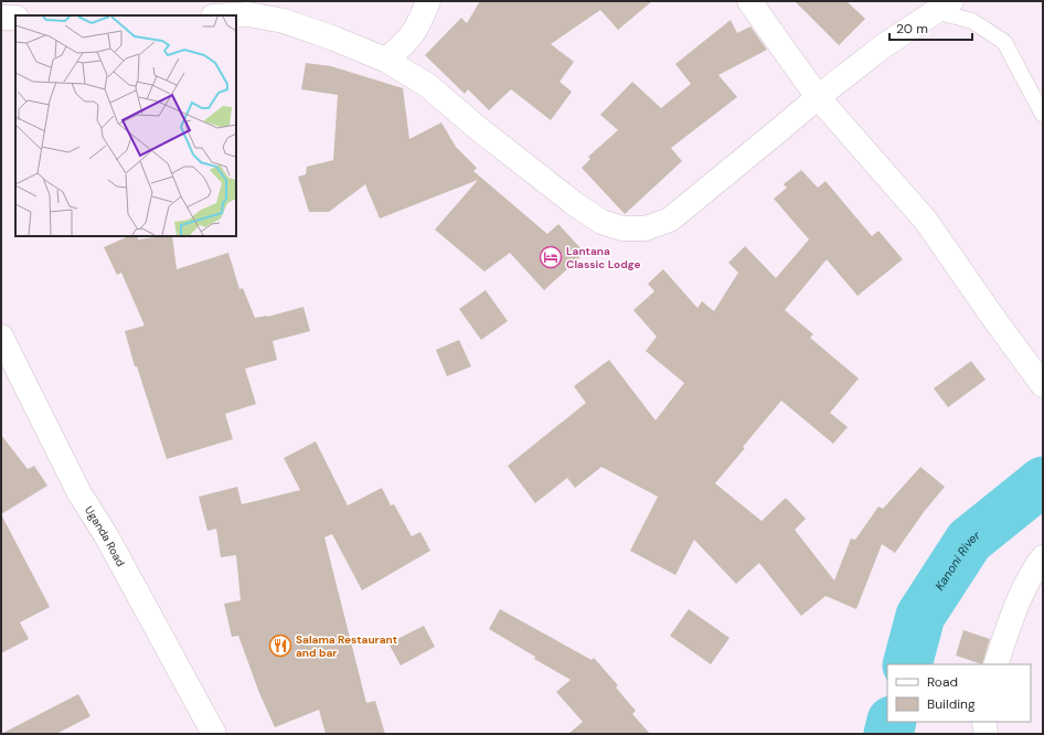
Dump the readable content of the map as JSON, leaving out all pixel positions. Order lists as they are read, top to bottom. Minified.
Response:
{"streets":{"street":["Uganda Road"]},"water":["Kanoni River"],"places":{"hotel":["Lantana Classic Lodge"],"restaurant":["Salama Restaurant and bar"]},"legend":["Road","Building"],"scale_bar":"20 m"}
